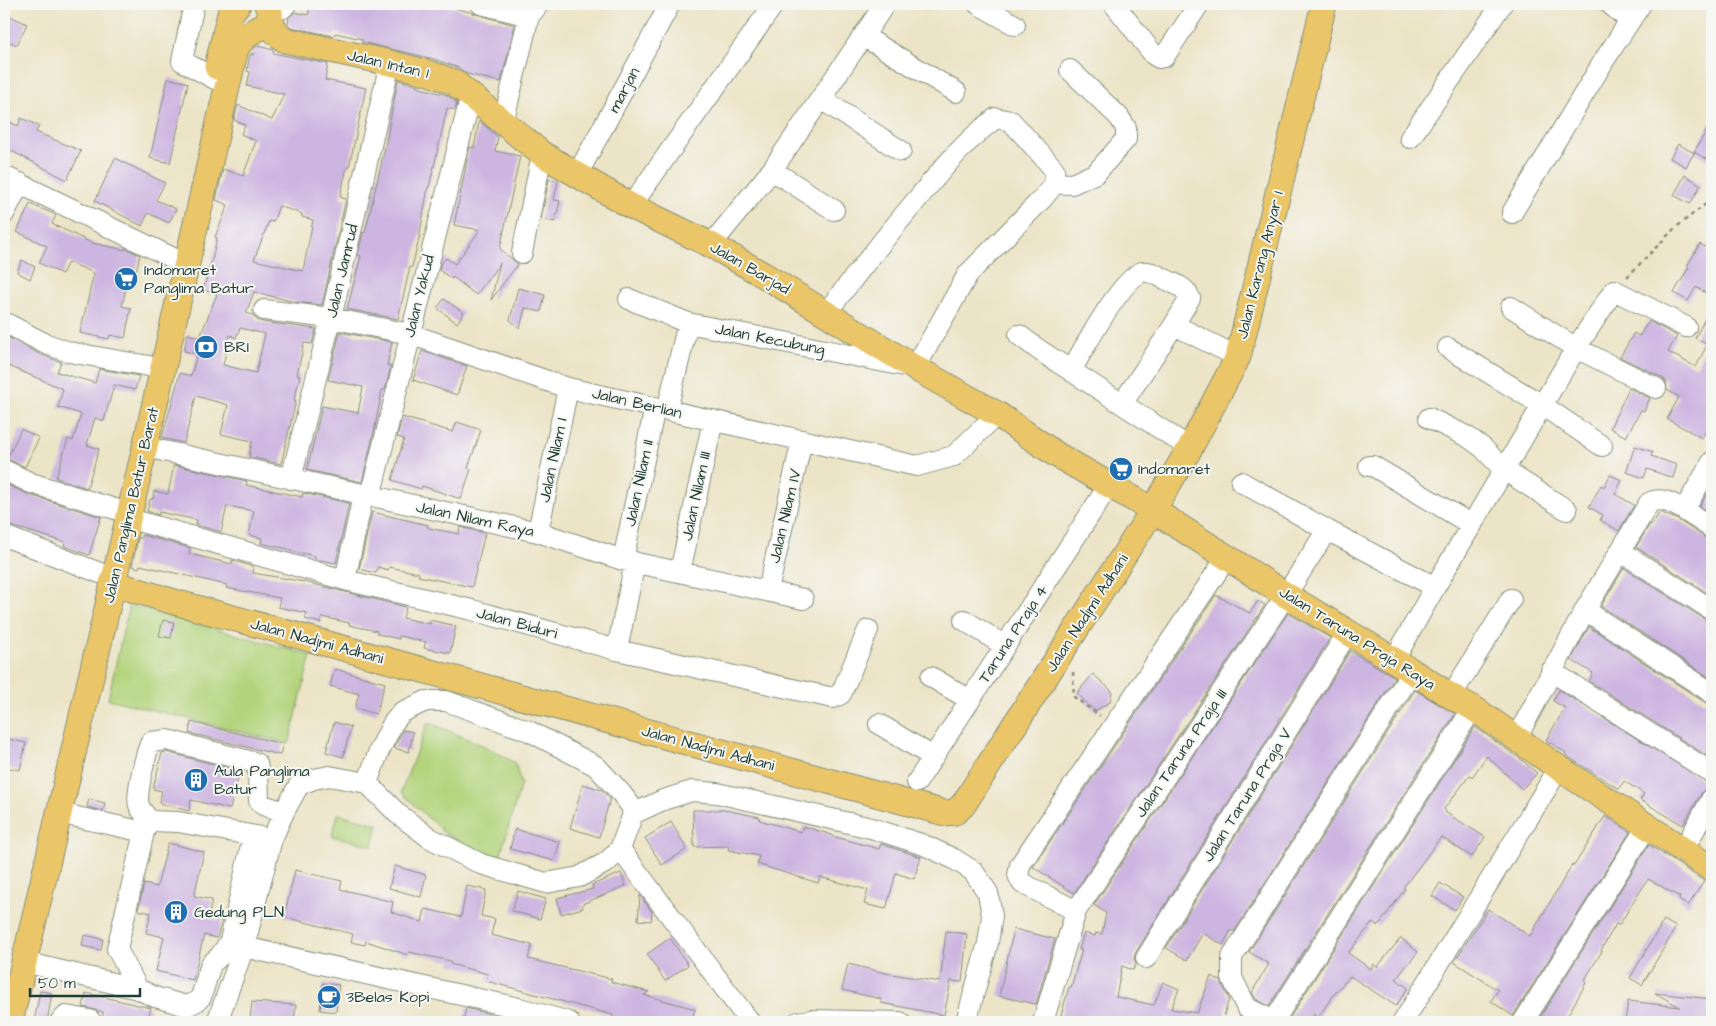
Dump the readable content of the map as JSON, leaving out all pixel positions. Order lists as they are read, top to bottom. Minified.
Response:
{"streets":{"main road":["Jalan Intan 1","Jalan Karang Anyar 1","Jalan Barjad","Jalan Panglima Batur Barat","Jalan Nadjmi Adhani","Jalan Taruna Praja Raya"],"street":["marjan","Jalan Jamrud","Jalan Yakud","Jalan Kecubung","Jalan Berlian","Jalan Nilam I","Jalan Nilam II","Jalan Nilam III","Jalan Nilam IV","Jalan Nilam Raya","Jalan Biduri","Taruna Praja 4","Jalan Taruna Praja III","Jalan Taruna Praja V"]},"crossings":[["Jalan Intan 1","Jalan Barjad"],["Jalan Intan 1","Jalan Jamrud"],["Jalan Intan 1","Jalan Yakud"],["Jalan Intan 1","Jalan Panglima Batur Barat"],["marjan","Jalan Barjad"],["Jalan Karang Anyar 1","Jalan Nadjmi Adhani"],["Jalan Karang Anyar 1","Jalan Taruna Praja Raya"],["Jalan Barjad","Jalan Kecubung"],["Jalan Barjad","Jalan Berlian"],["Jalan Barjad","Jalan Taruna Praja Raya"],["Jalan Jamrud","Jalan Berlian"],["Jalan Jamrud","Jalan Nilam Raya"],["Jalan Yakud","Jalan Berlian"],["Jalan Yakud","Jalan Nilam Raya"],["Jalan Yakud","Jalan Biduri"],["Jalan Kecubung","Jalan Nilam II"],["Jalan Berlian","Jalan Nilam I"],["Jalan Berlian","Jalan Nilam II"],["Jalan Berlian","Jalan Nilam III"],["Jalan Berlian","Jalan Nilam IV"],["Jalan Berlian","Jalan Taruna Praja Raya"],["Jalan Nilam I","Jalan Nilam Raya"],["Jalan Nilam II","Jalan Nilam Raya"],["Jalan Nilam II","Jalan Biduri"],["Jalan Nilam III","Jalan Nilam Raya"],["Jalan Panglima Batur Barat","Jalan Nilam Raya"],["Jalan Panglima Batur Barat","Jalan Nadjmi Adhani"],["Jalan Panglima Batur Barat","Jalan Biduri"],["Jalan Nilam IV","Jalan Nilam Raya"],["Jalan Nadjmi Adhani","Jalan Taruna Praja Raya"],["Taruna Praja 4","Jalan Taruna Praja Raya"],["Jalan Taruna Praja Raya","Jalan Taruna Praja III"],["Jalan Taruna Praja Raya","Jalan Taruna Praja V"]],"places":{"supermarket":["Indomaret Panglima Batur","Indomaret"],"bank":["BRI"],"building":["Aula Panglima Batur","Gedung PLN"],"cafe":["3Belas Kopi"]},"scale_bar":"50 m"}
